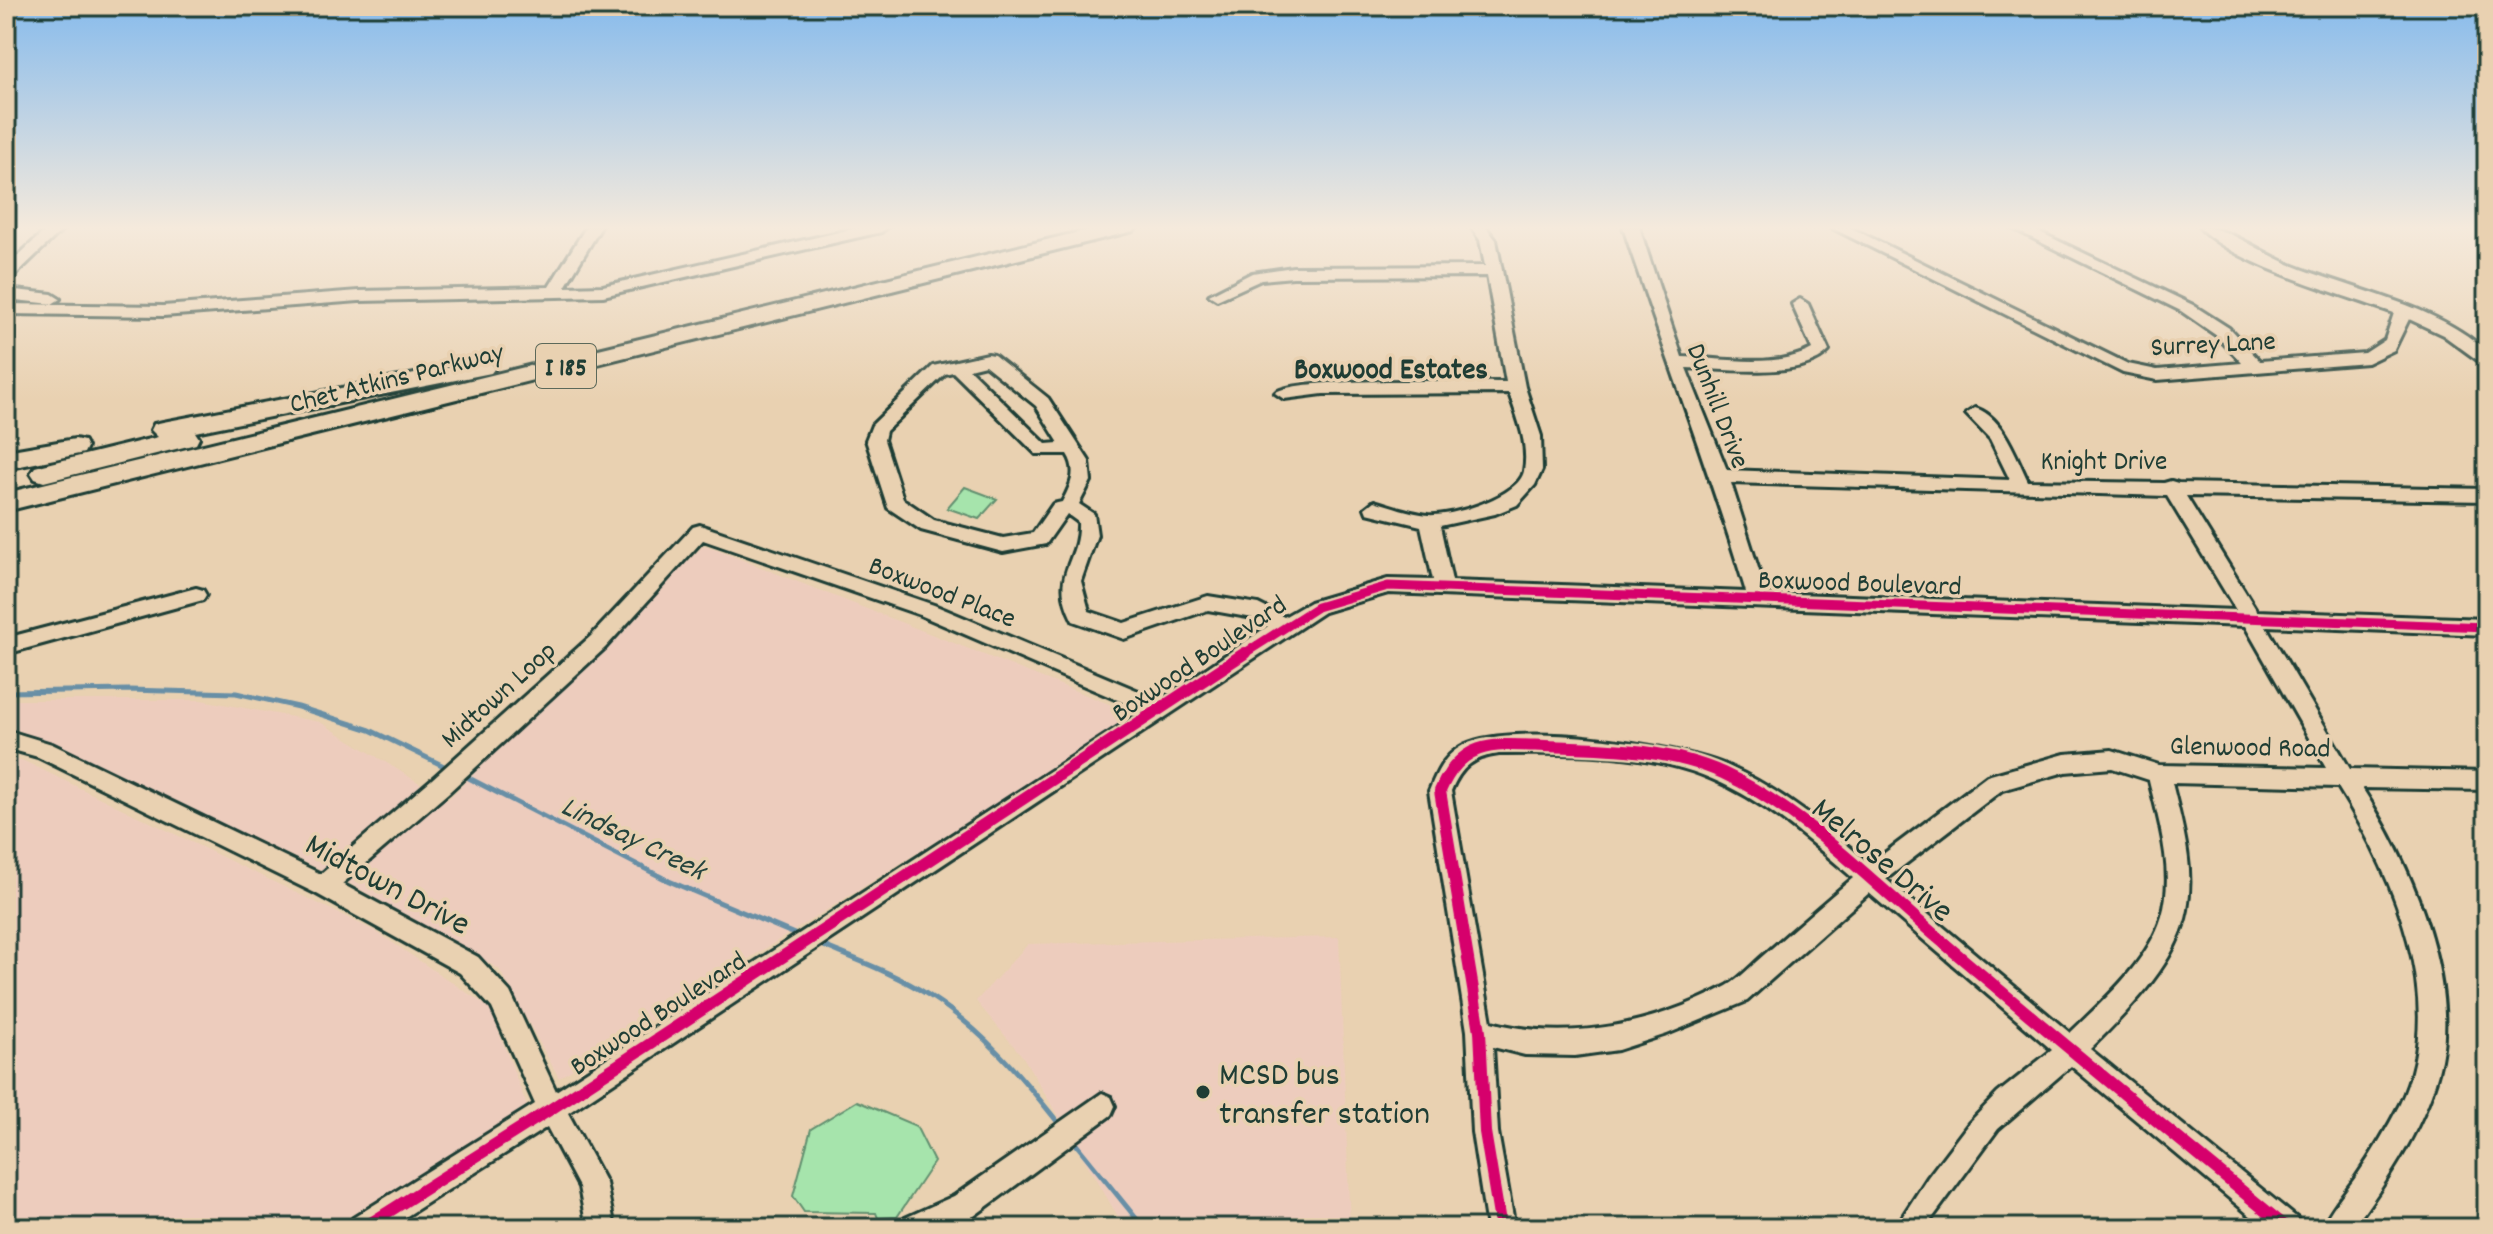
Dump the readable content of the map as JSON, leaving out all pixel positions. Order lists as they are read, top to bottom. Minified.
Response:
{"streets":{"highway":["I 185","Chet Atkins Parkway"],"street":["Surrey Lane","Dunhill Drive","Knight Drive","Boxwood Boulevard","Boxwood Place","Midtown Loop","Glenwood Road","Melrose Drive","Midtown Drive"]},"crossings":[["Dunhill Drive","Knight Drive"],["Dunhill Drive","Boxwood Boulevard"],["Boxwood Boulevard","Boxwood Place"],["Boxwood Boulevard","Midtown Drive"],["Boxwood Place","Midtown Loop"],["Midtown Loop","Midtown Drive"],["Glenwood Road","Melrose Drive"]],"districts":["Boxwood Estates"],"water":["Lindsay Creek"],"places":["MCSD bus transfer station"]}
